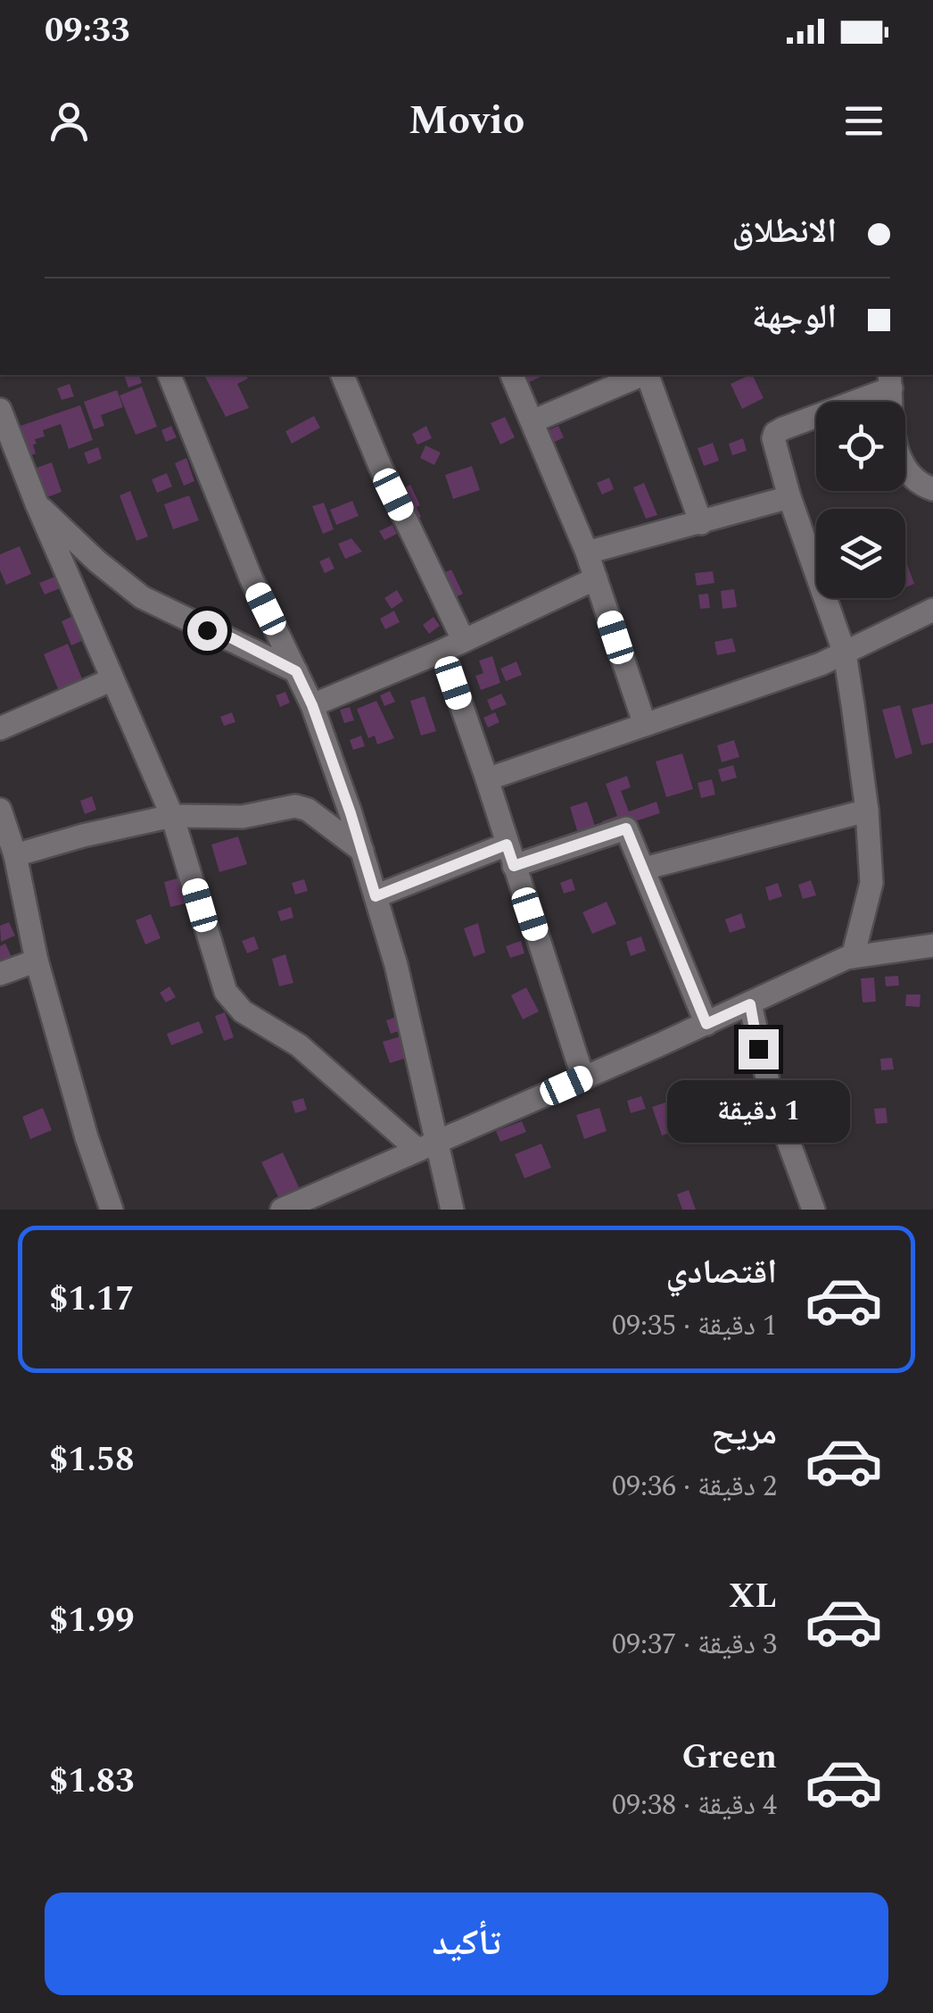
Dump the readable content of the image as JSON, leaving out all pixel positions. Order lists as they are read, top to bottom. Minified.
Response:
{"page":{"status":"09:33","header":"Movio","banner":["الانطلاق","الوجهة"],"bubble":"1 دقيقة","list":[{"name":"اقتصادي","note":"1 دقيقة · 09:35","value":"$1.17"},{"name":"مريح","note":"2 دقيقة · 09:36","value":"$1.58"},{"name":"XL","note":"3 دقيقة · 09:37","value":"$1.99"},{"name":"Green","note":"4 دقيقة · 09:38","value":"$1.83"}],"buttons":"تأكيد"}}
